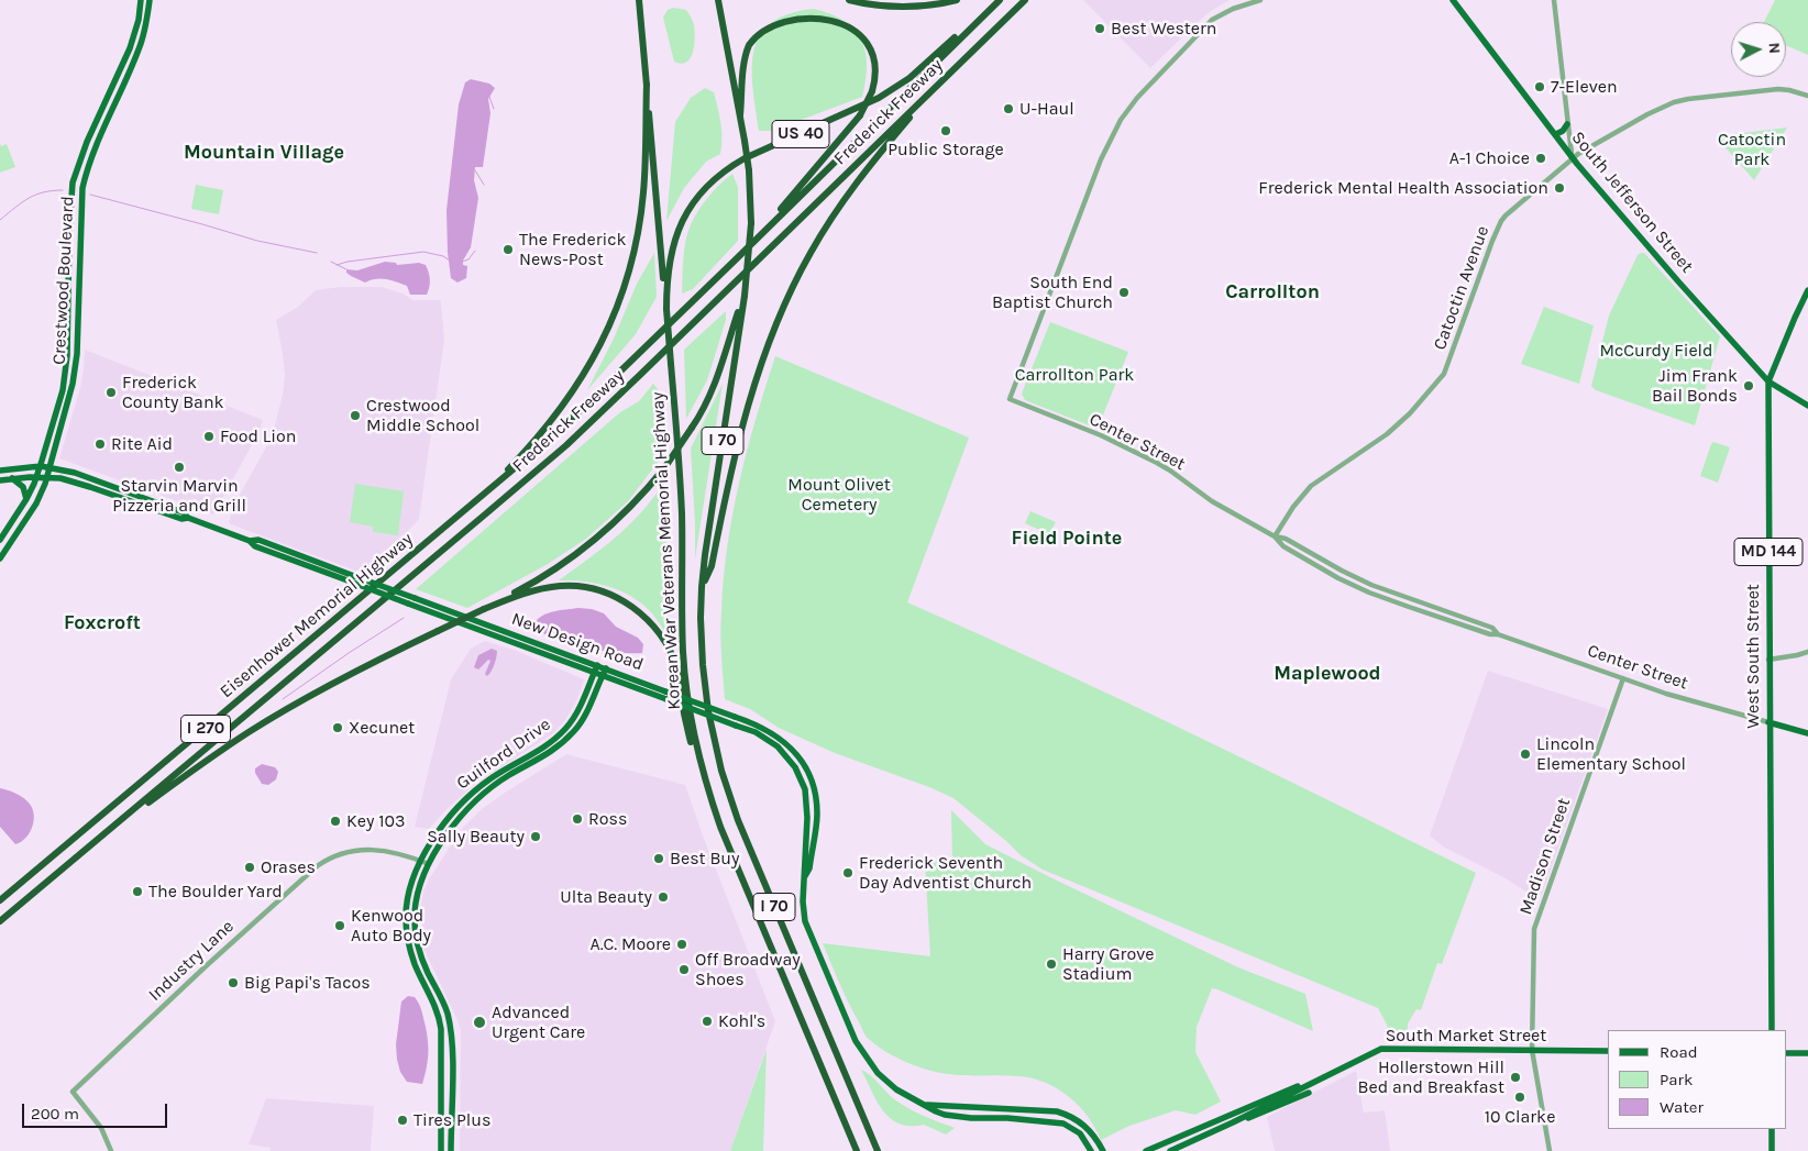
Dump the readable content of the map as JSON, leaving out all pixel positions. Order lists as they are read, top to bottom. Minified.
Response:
{"streets":{"highway":["Frederick Freeway","US 40","I 70","Korean War Veterans Memorial Highway","Eisenhower Memorial Highway","I 270"],"main road":["South Jefferson Street","Crestwood Boulevard","MD 144","New Design Road","West South Street","Guilford Drive","South Market Street"],"street":["Catoctin Avenue","Center Street","Madison Street","Industry Lane"]},"crossings":[["Frederick Freeway","US 40"],["Frederick Freeway","Eisenhower Memorial Highway"],["US 40","Korean War Veterans Memorial Highway"],["South Jefferson Street","Catoctin Avenue"],["South Jefferson Street","West South Street"],["Crestwood Boulevard","New Design Road"],["Catoctin Avenue","Center Street"],["I 70","Korean War Veterans Memorial Highway"],["Center Street","West South Street"],["Center Street","Madison Street"],["New Design Road","Guilford Drive"],["Guilford Drive","Industry Lane"],["Madison Street","South Market Street"]],"districts":["Mountain Village","Carrollton","Field Pointe","Foxcroft","Maplewood"],"parks":["Catoctin Park","McCurdy Field","Carrollton Park","Mount Olivet Cemetery"],"places":["Best Western","7-Eleven","U-Haul","Public Storage","A-1 Choice","Frederick Mental Health Association","The Frederick News-Post","South End Baptist Church","Jim Frank Bail Bonds","Frederick County Bank","Crestwood Middle School","Food Lion","Rite Aid","Starvin Marvin Pizzeria and Grill","Xecunet","Lincoln Elementary School","Ross","Key 103","Sally Beauty","Best Buy","Orases","Frederick Seventh Day Adventist Church","The Boulder Yard","Ulta Beauty","Kenwood Auto Body","A.C. Moore","Harry Grove Stadium","Off Broadway Shoes","Big Papi's Tacos","Kohl's","Advanced Urgent Care","Hollerstown Hill Bed and Breakfast","10 Clarke","Tires Plus"],"legend":["Road","Park","Water"],"scale_bar":"200 m","north":"right"}
